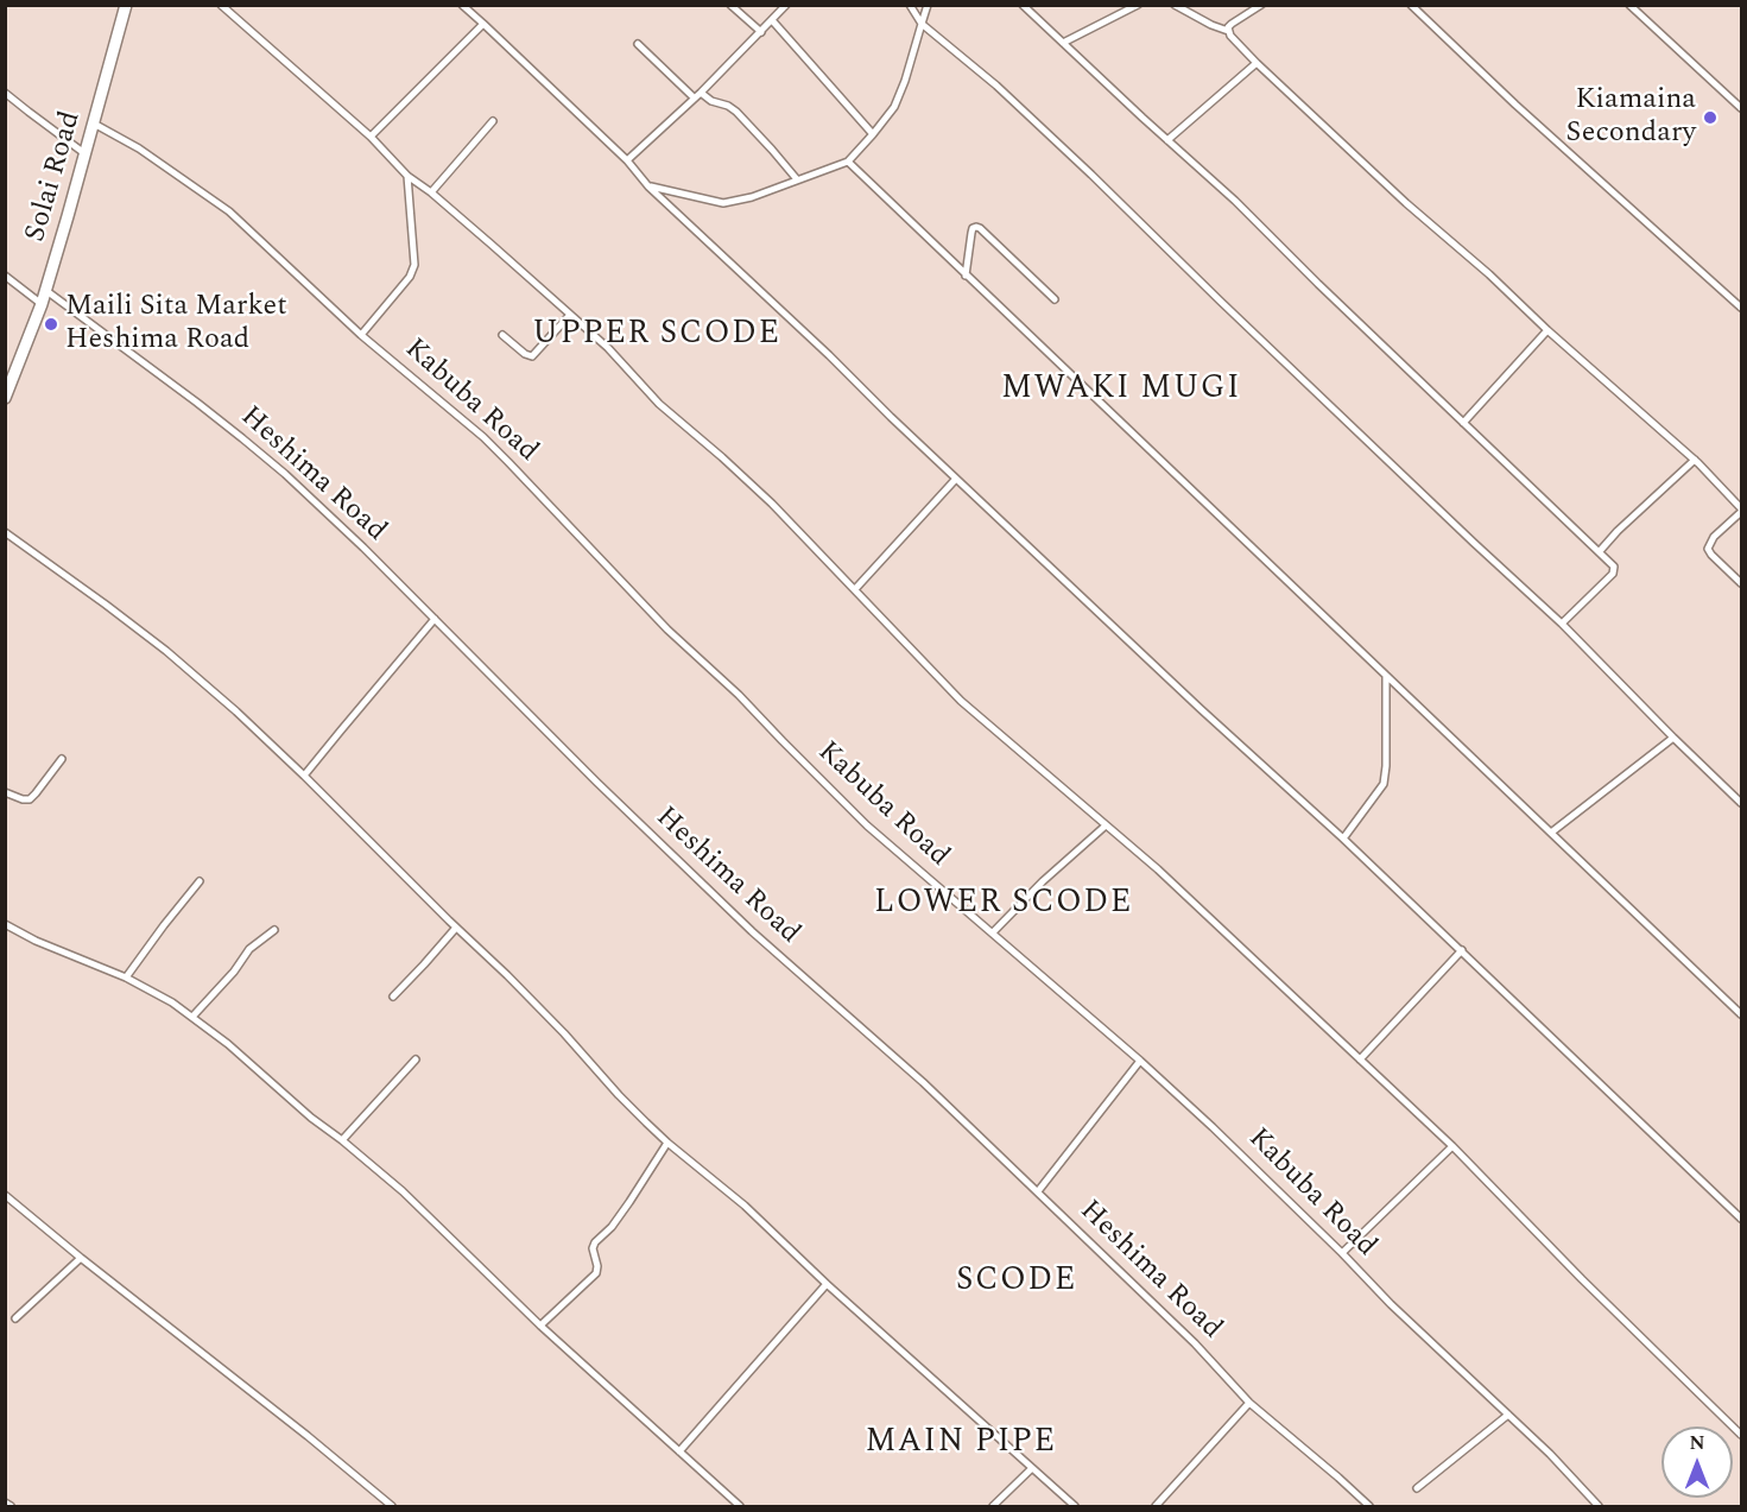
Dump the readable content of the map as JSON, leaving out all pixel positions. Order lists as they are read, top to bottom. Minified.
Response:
{"streets":{"highway":["Solai Road"],"street":["Kabuba Road","Heshima Road"]},"crossings":[["Solai Road","Kabuba Road"],["Solai Road","Heshima Road"]],"districts":["UPPER SCODE","MWAKI MUGI","LOWER SCODE","SCODE","MAIN PIPE"],"places":["Kiamaina Secondary","Maili Sita Market Heshima Road"],"north":"top"}
